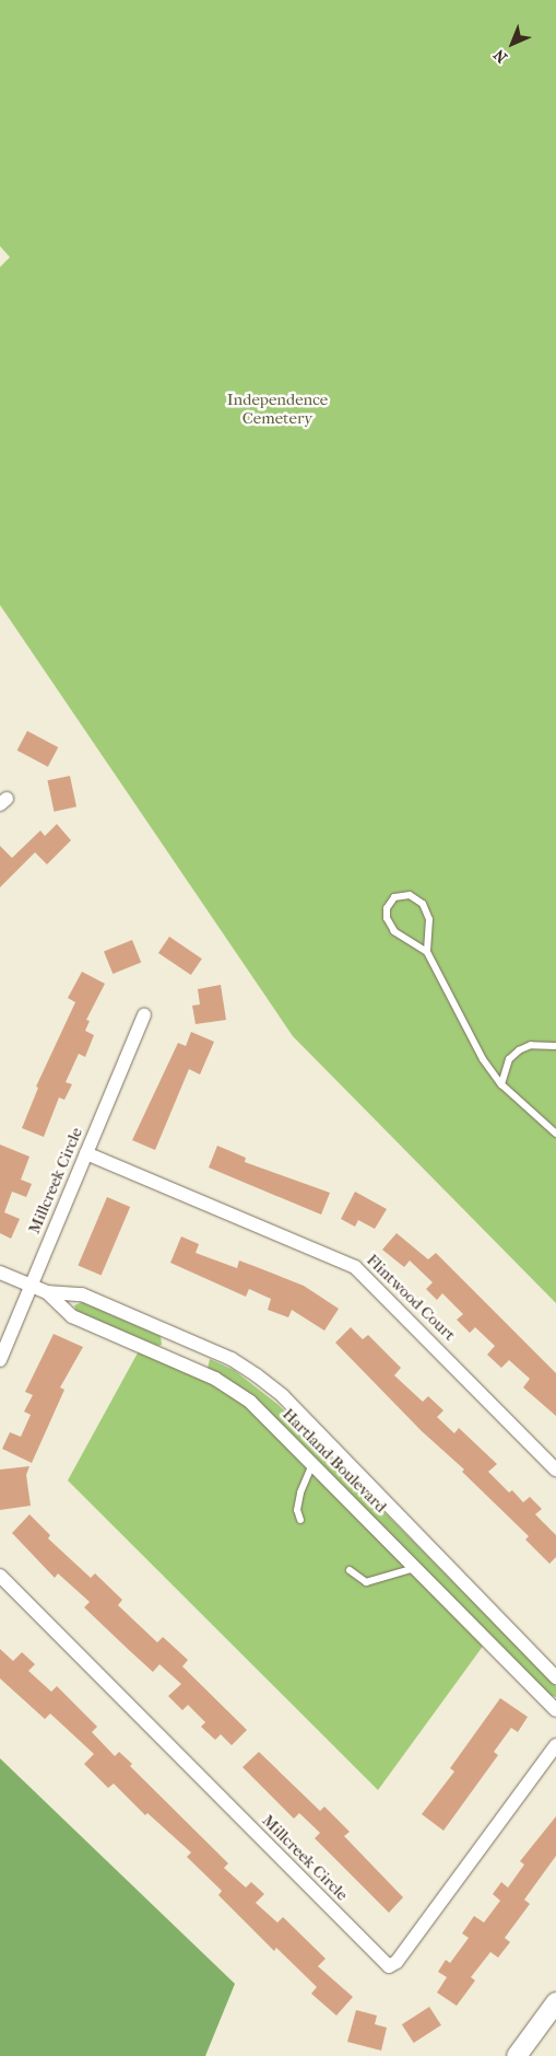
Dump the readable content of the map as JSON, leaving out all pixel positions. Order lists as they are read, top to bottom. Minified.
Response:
{"streets":{"street":["Millcreek Circle","Flintwood Court","Hartland Boulevard"]},"crossings":[["Millcreek Circle","Flintwood Court"],["Millcreek Circle","Hartland Boulevard"]],"parks":["Independence Cemetery"],"north":"bottom left"}
